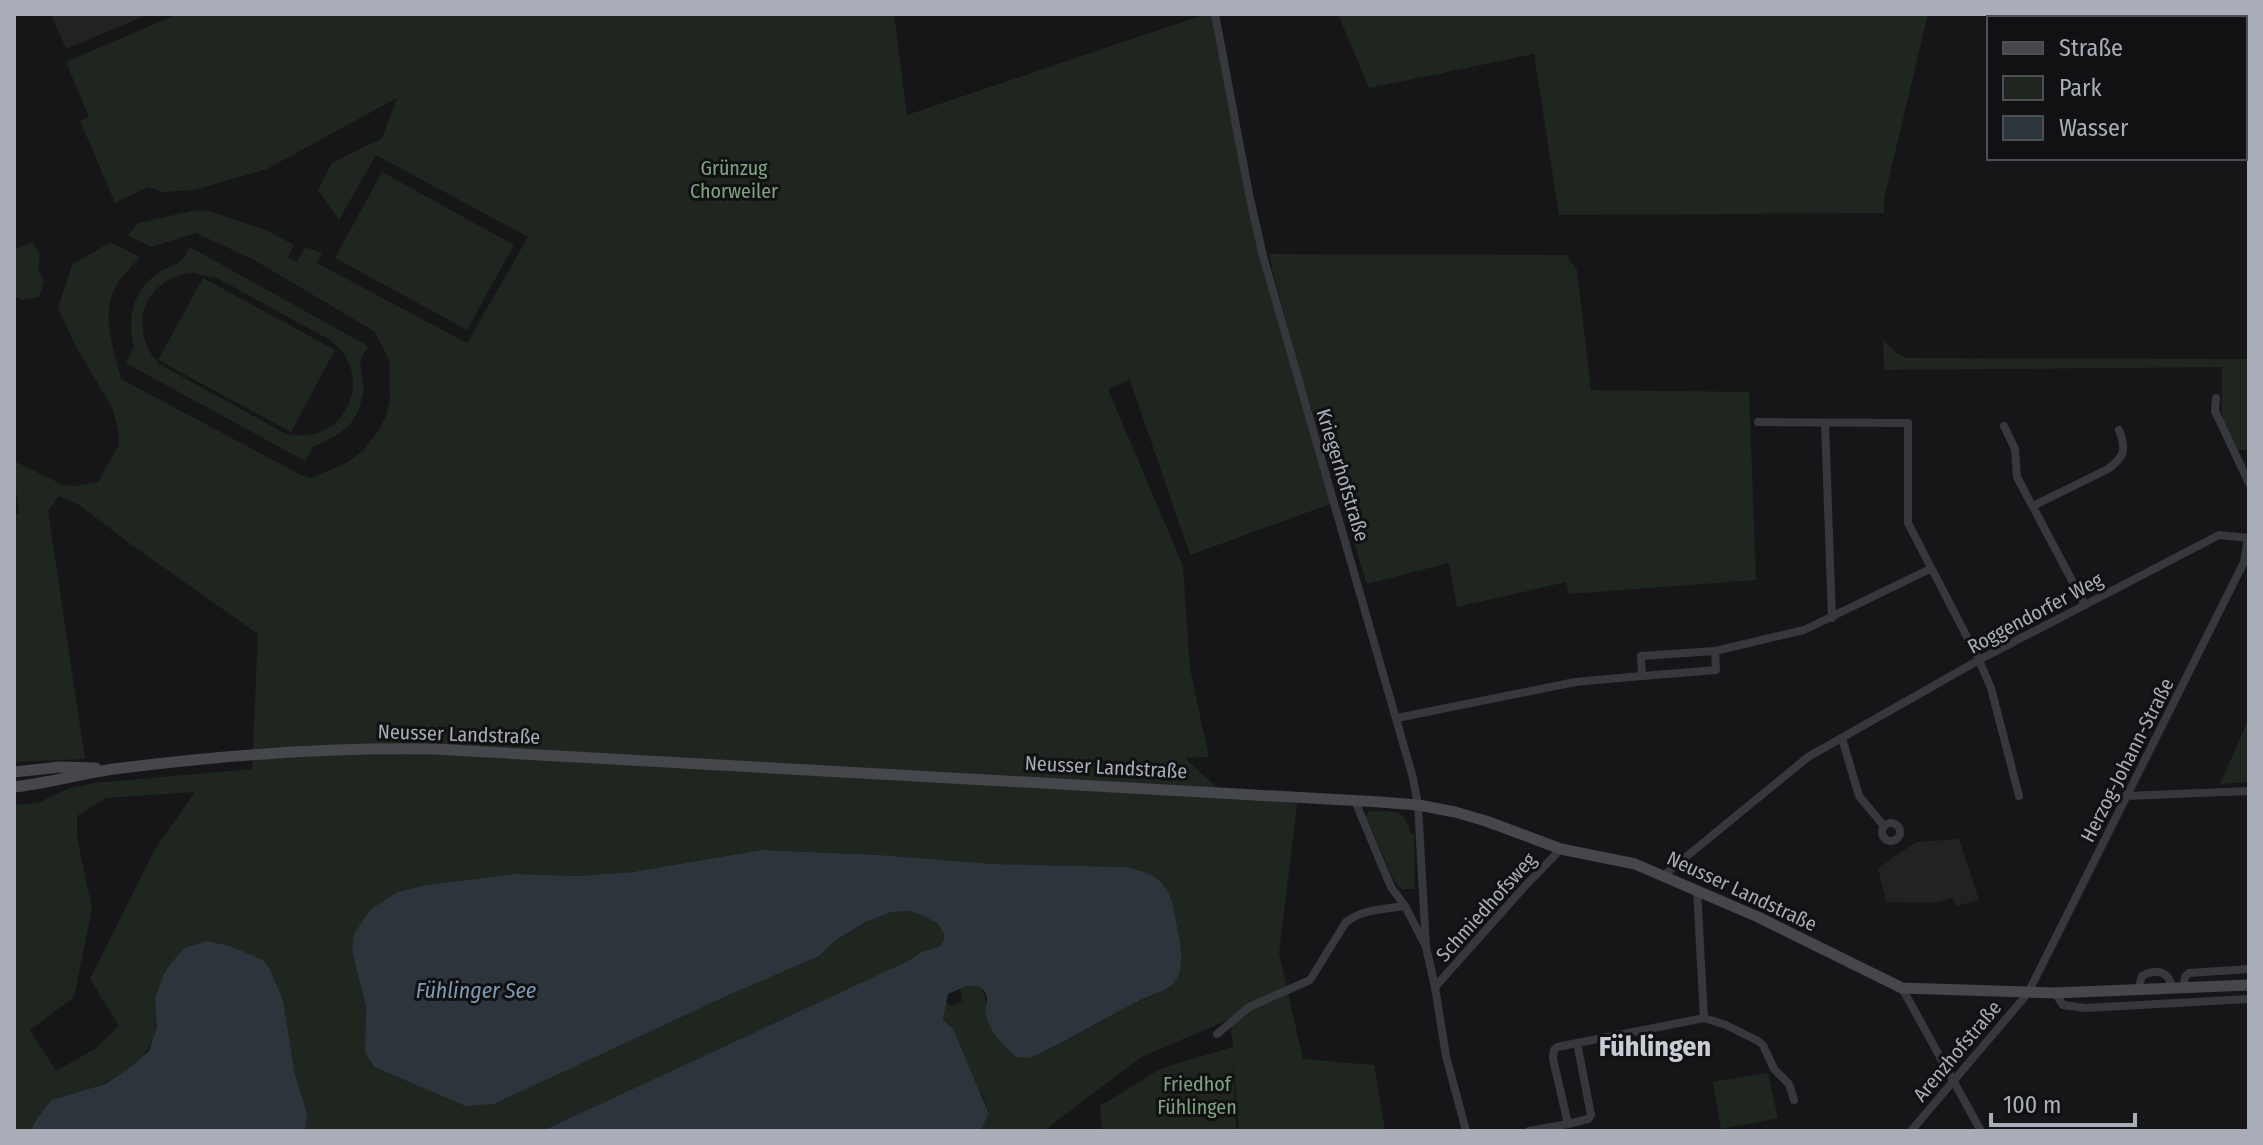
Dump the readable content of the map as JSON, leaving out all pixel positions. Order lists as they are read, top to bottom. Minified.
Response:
{"streets":{"main road":["Neusser Landstraße"],"street":["Kriegerhofstraße","Roggendorfer Weg","Herzog-Johann-Straße","Schmiedhofsweg","Arenzhofstraße"]},"crossings":[["Kriegerhofstraße","Neusser Landstraße"],["Kriegerhofstraße","Schmiedhofsweg"],["Roggendorfer Weg","Neusser Landstraße"],["Roggendorfer Weg","Herzog-Johann-Straße"],["Neusser Landstraße","Herzog-Johann-Straße"],["Neusser Landstraße","Schmiedhofsweg"],["Neusser Landstraße","Arenzhofstraße"],["Herzog-Johann-Straße","Arenzhofstraße"]],"districts":["Fühlingen"],"water":["Fühlinger See"],"parks":["Grünzug Chorweiler","Friedhof Fühlingen"],"legend":["Straße","Park","Wasser"],"scale_bar":"100 m"}
